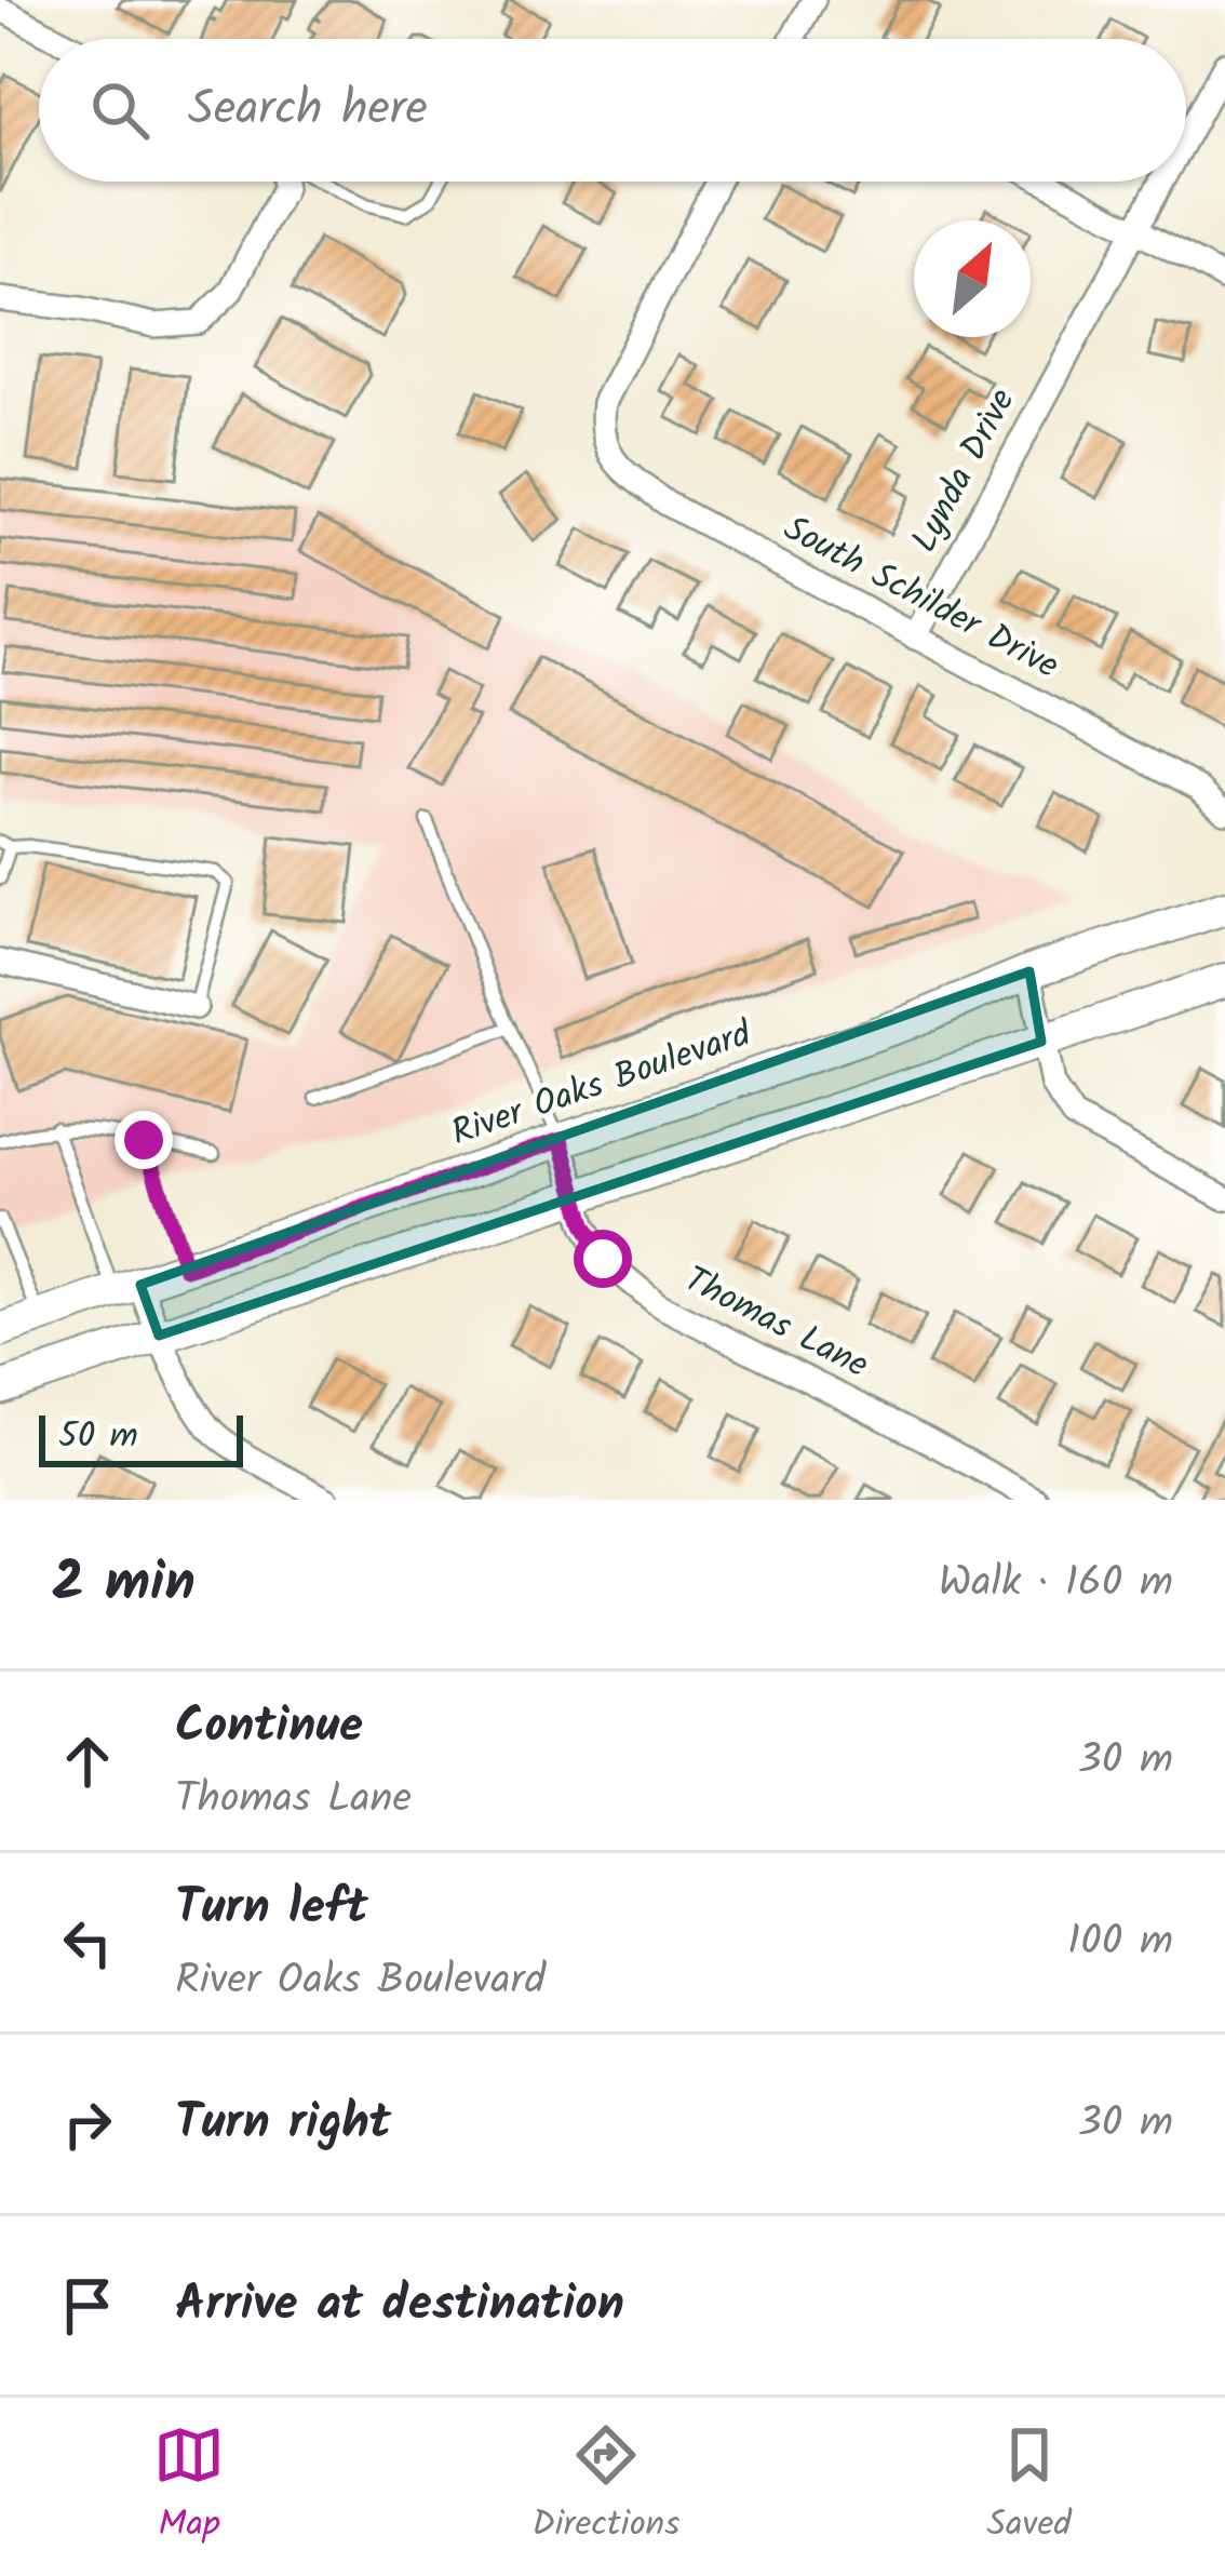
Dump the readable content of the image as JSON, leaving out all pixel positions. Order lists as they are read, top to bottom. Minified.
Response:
{"streets":{"main road":["River Oaks Boulevard"],"street":["Lynda Drive","South Schilder Drive","Thomas Lane"]},"crossings":[["Lynda Drive","South Schilder Drive"],["River Oaks Boulevard","Thomas Lane"]],"scale_bar":"50 m","north":"top right","page":{"search":"Search here","scale":"50 m","heading":["2 min","Walk · 160 m"],"list":[["Continue","Thomas Lane","30 m"],["Turn left","River Oaks Boulevard","100 m"],["Turn right","30 m"],"Arrive at destination"],"nav":["Map","Directions","Saved"]}}
